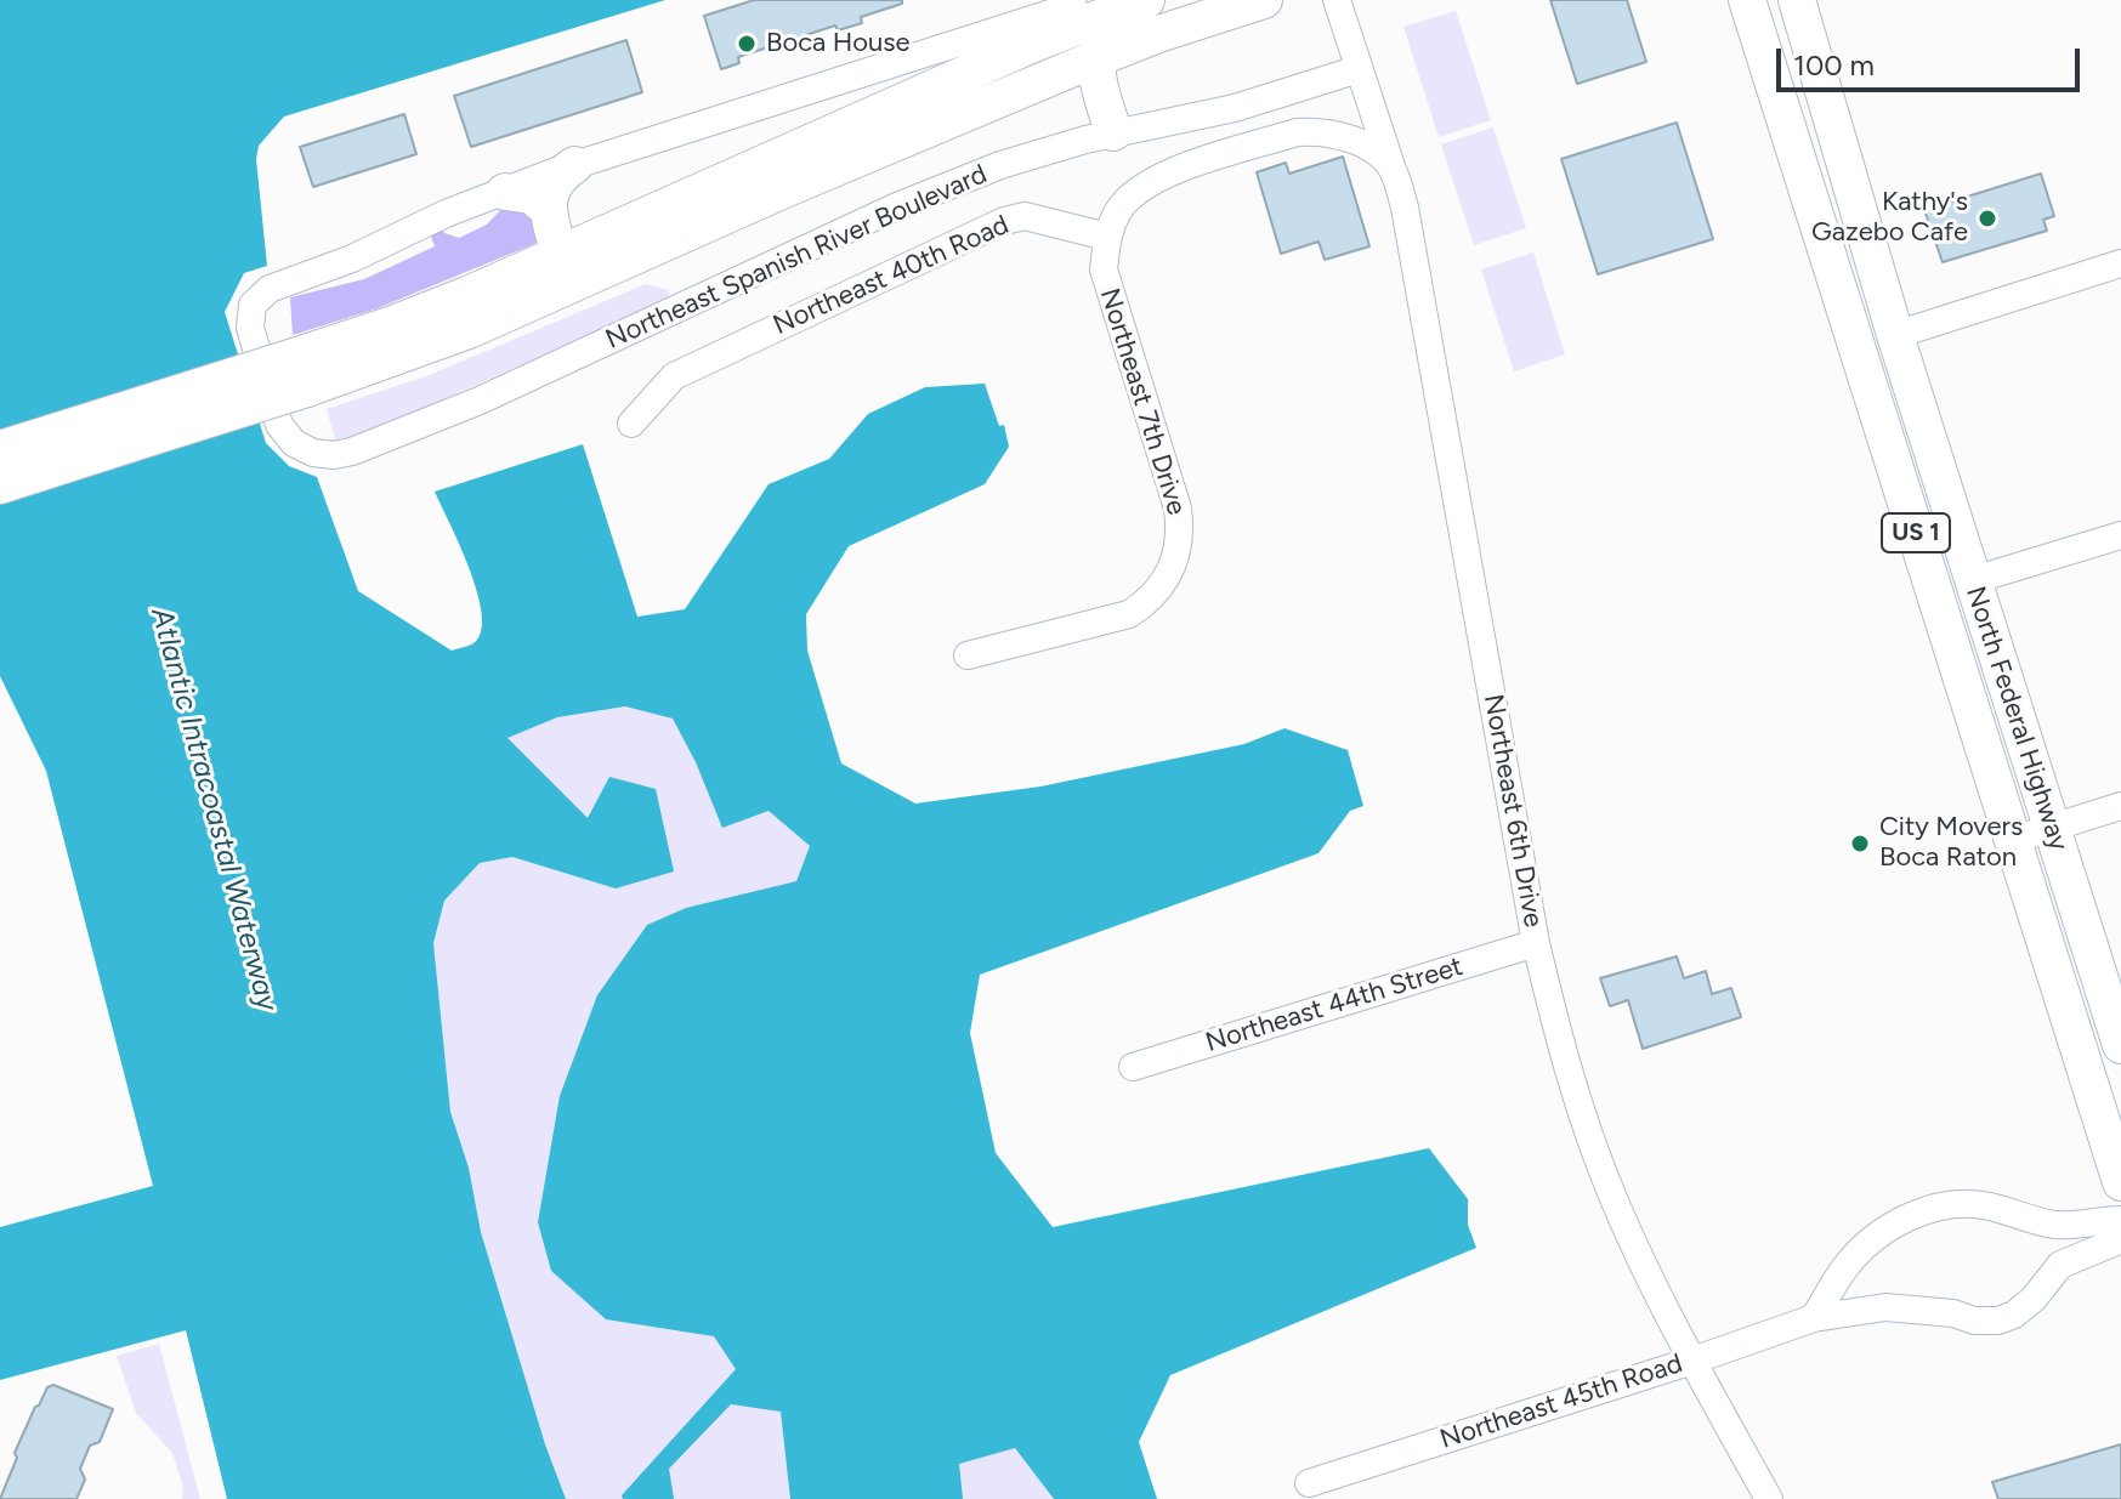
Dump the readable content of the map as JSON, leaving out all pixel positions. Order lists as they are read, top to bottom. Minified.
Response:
{"streets":{"main road":["Northeast Spanish River Boulevard","US 1","North Federal Highway"],"street":["Northeast 40th Road","Northeast 7th Drive","Northeast 6th Drive","Northeast 44th Street","Northeast 45th Road"]},"crossings":[["Northeast Spanish River Boulevard","Northeast 6th Drive"],["Northeast 40th Road","Northeast 7th Drive"],["Northeast 6th Drive","Northeast 44th Street"],["Northeast 6th Drive","Northeast 45th Road"]],"water":["Atlantic Intracoastal Waterway"],"places":["Boca House","Kathy's Gazebo Cafe","City Movers Boca Raton"],"scale_bar":"100 m"}
